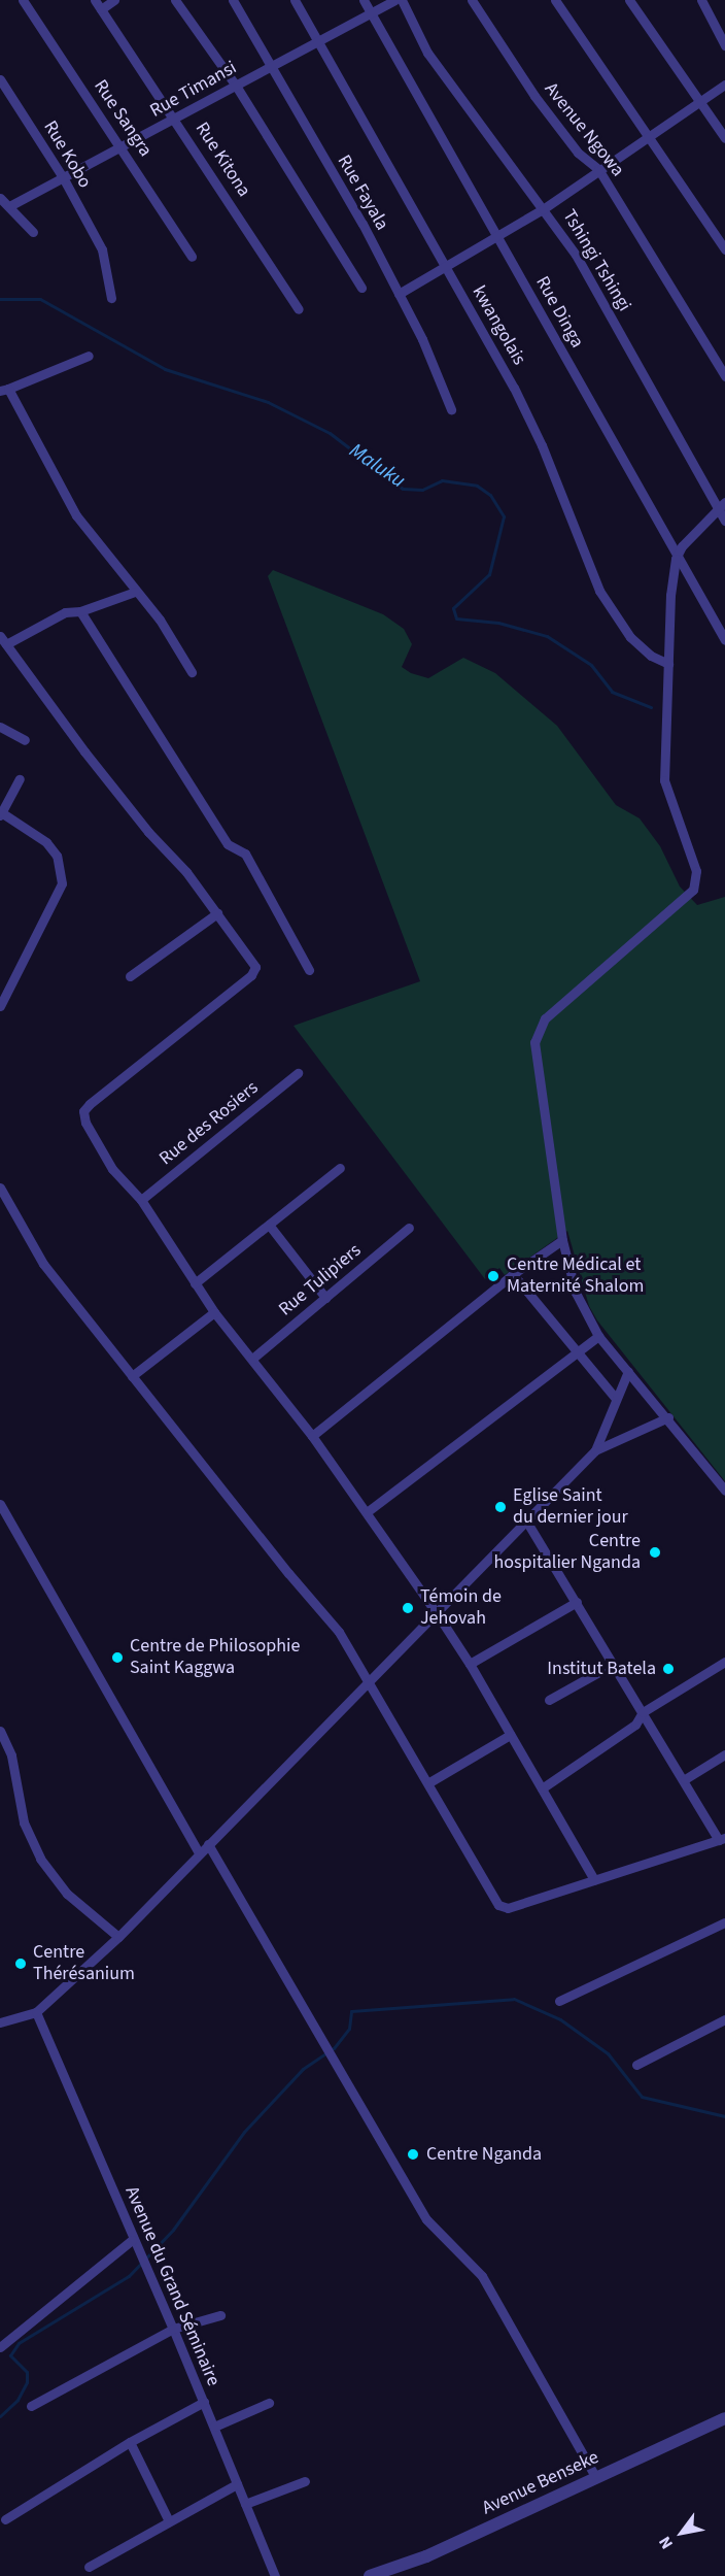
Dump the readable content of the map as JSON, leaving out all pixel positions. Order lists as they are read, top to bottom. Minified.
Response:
{"streets":{"street":["Rue Timansi","Rue Sangra","Avenue Ngowa","Rue Kobo","Rue Kitona","Rue Fayala","Tshingi Tshingi","Rue Dinga","kwangolais","Rue des Rosiers","Rue Tulipiers","Avenue du Grand Séminaire","Avenue Benseke"]},"crossings":[["Rue Timansi","Rue Sangra"],["Rue Timansi","Rue Kobo"],["Rue Timansi","Rue Kitona"],["Rue Timansi","Rue Fayala"],["Rue Timansi","Rue Dinga"],["Rue Timansi","kwangolais"]],"water":["Maluku"],"places":["Centre Médical et Maternité Shalom","Eglise Saint du dernier jour","Centre hospitalier Nganda","Témoin de Jehovah","Centre de Philosophie Saint Kaggwa","Institut Batela","Centre Thérésanium","Centre Nganda"],"north":"bottom left"}
